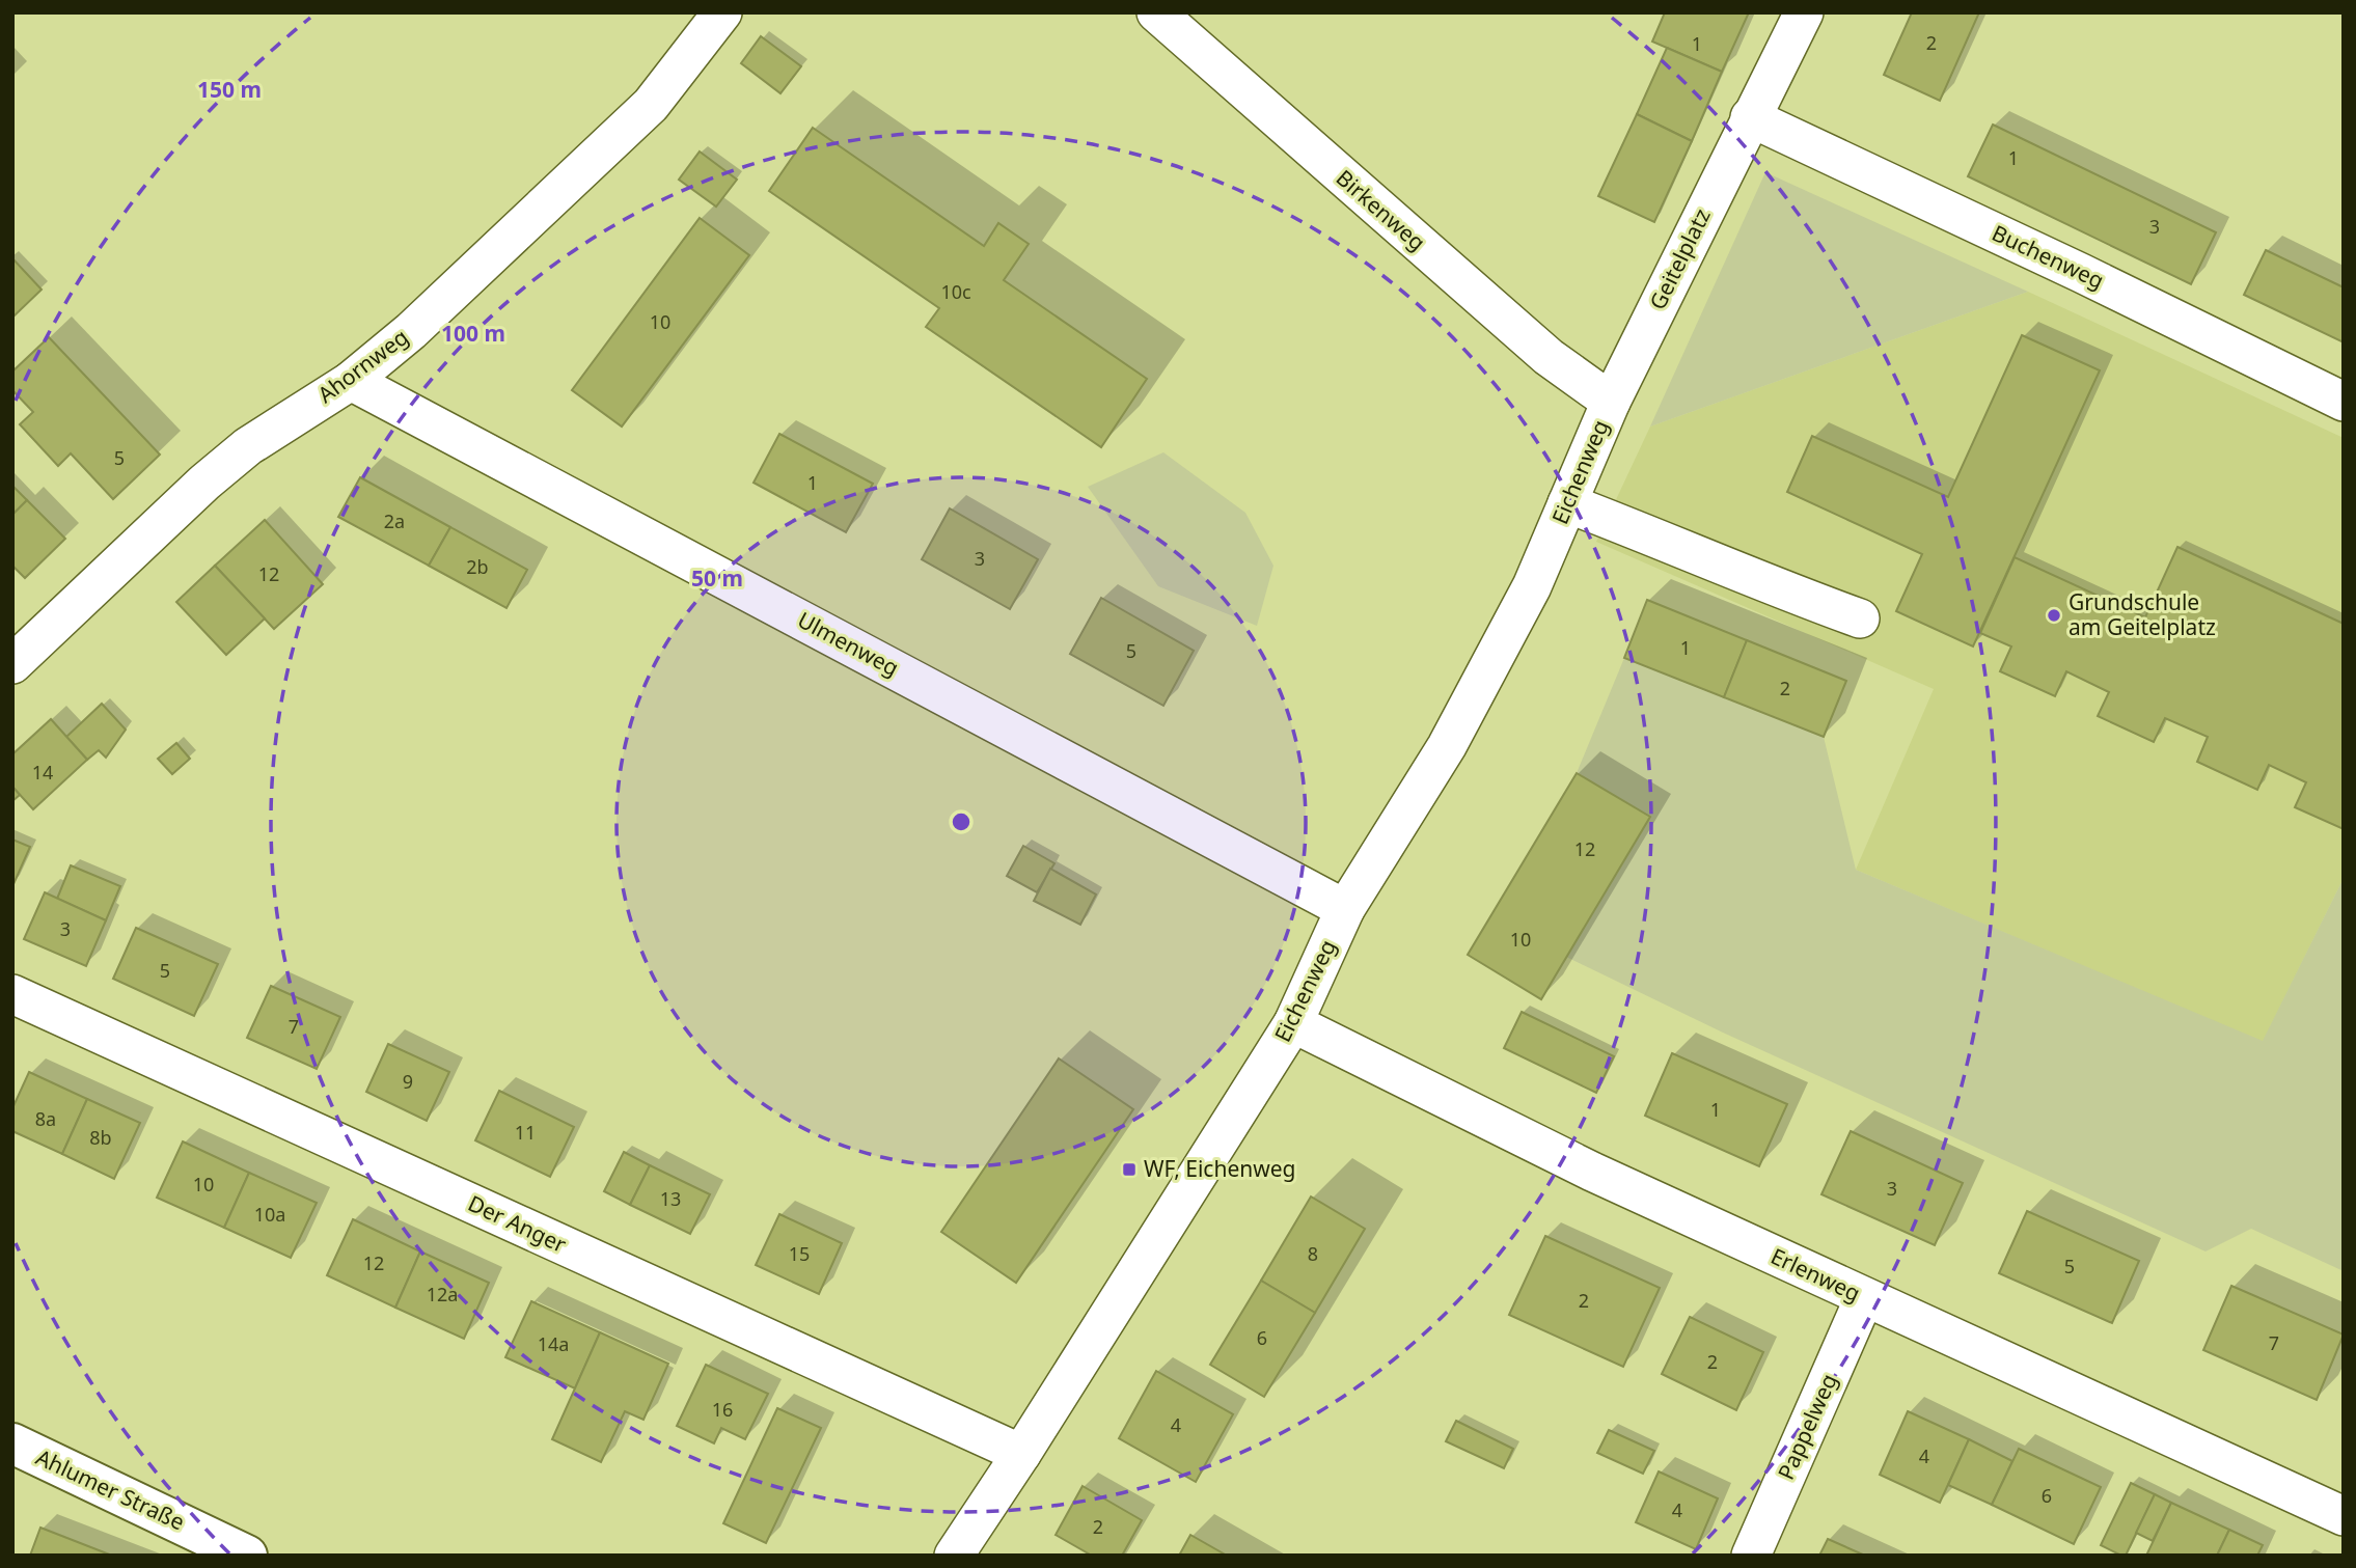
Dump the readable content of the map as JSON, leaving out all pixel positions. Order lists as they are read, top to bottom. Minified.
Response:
{"streets":{"main road":["Ahlumer Straße"],"street":["Birkenweg","Buchenweg","Geitelplatz","Ahornweg","Eichenweg","Ulmenweg","Der Anger","Erlenweg","Pappelweg"]},"crossings":[["Birkenweg","Geitelplatz"],["Birkenweg","Eichenweg"],["Buchenweg","Geitelplatz"],["Geitelplatz","Eichenweg"],["Ahornweg","Ulmenweg"],["Eichenweg","Ulmenweg"],["Eichenweg","Der Anger"],["Eichenweg","Erlenweg"],["Erlenweg","Pappelweg"]],"places":{"other":["Grundschule am Geitelplatz"],"transit":["WF, Eichenweg"]},"house_numbers":["2","1","1","3","10c","10","5","1","2a","3","2b","12","1","5","2","14","12","3","10","5","7","9","1","8a","11","8b","10","3","13","10a","15","8","12","5","12a","2","6","7","14a","2","16","4","4","6","4","2"],"rings":["150 m","100 m","50 m"]}
